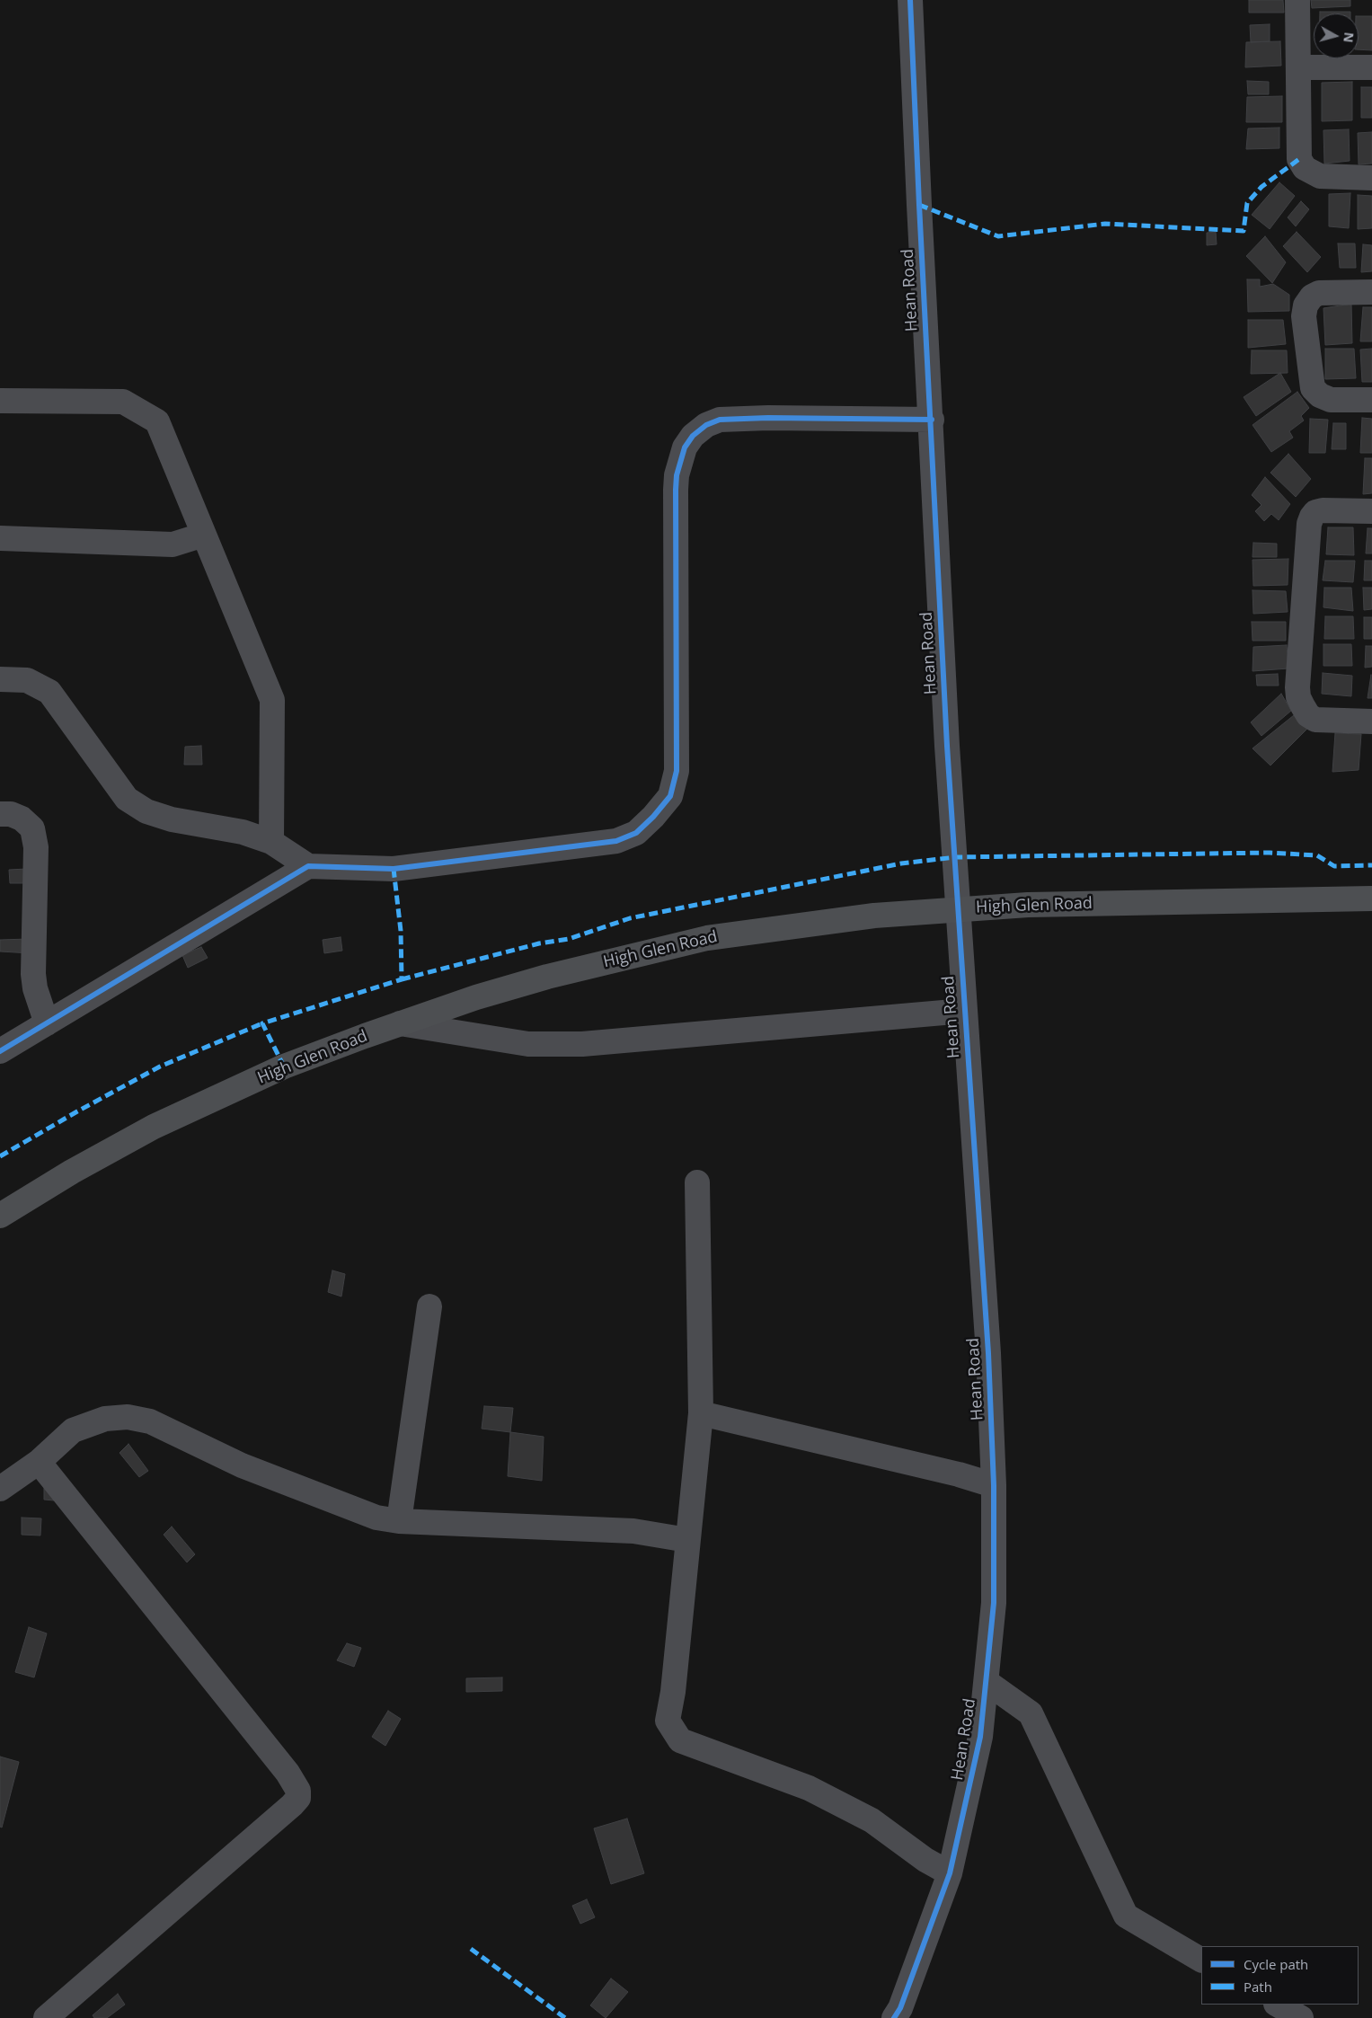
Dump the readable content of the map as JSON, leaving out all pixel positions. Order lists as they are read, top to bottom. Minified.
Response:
{"streets":{"main road":["High Glen Road"],"street":["Hean Road"]},"crossings":[["Hean Road","High Glen Road"]],"legend":["Cycle path","Path"],"north":"right"}
